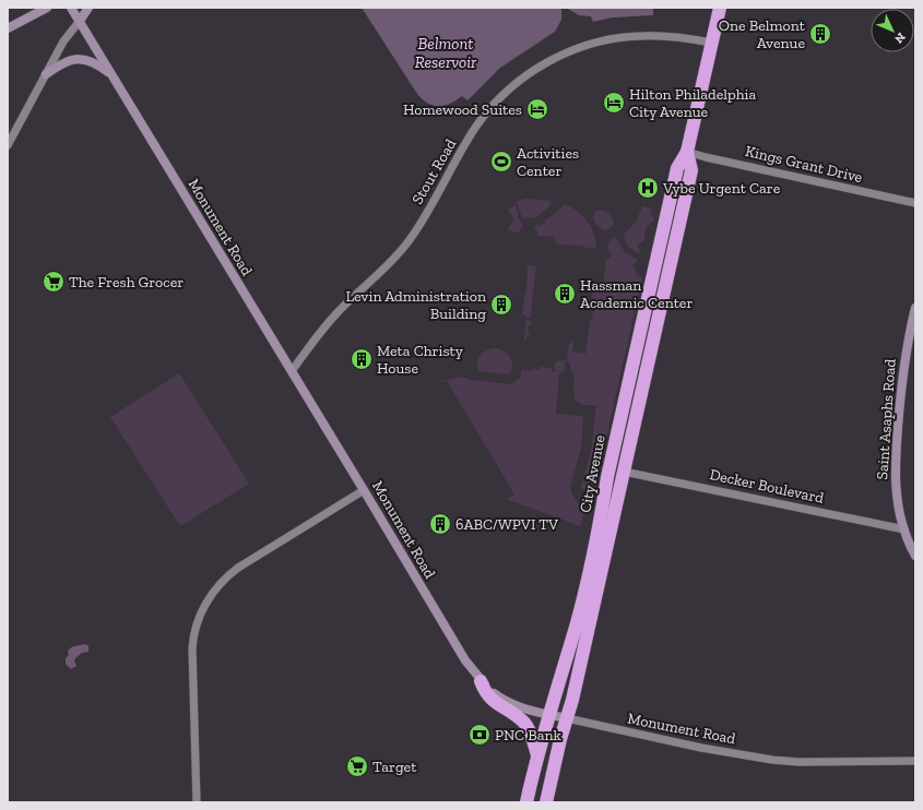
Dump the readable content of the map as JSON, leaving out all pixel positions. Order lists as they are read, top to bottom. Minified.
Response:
{"streets":{"highway":["City Avenue"],"street":["Kings Grant Drive","Stout Road","Monument Road","Saint Asaphs Road","Decker Boulevard"]},"crossings":[["Kings Grant Drive","City Avenue"],["Stout Road","Monument Road"],["Stout Road","City Avenue"],["Monument Road","City Avenue"],["Saint Asaphs Road","Decker Boulevard"],["City Avenue","Decker Boulevard"]],"water":["Belmont Reservoir"],"places":{"building":["One Belmont Avenue","Hassman Academic Center","Levin Administration Building","Meta Christy House","6ABC/WPVI TV"],"hotel":["Hilton Philadelphia City Avenue","Homewood Suites"],"sports":["Activities Center"],"hospital":["Vybe Urgent Care"],"supermarket":["The Fresh Grocer","Target"],"bank":["PNC Bank"]},"north":"bottom right"}
